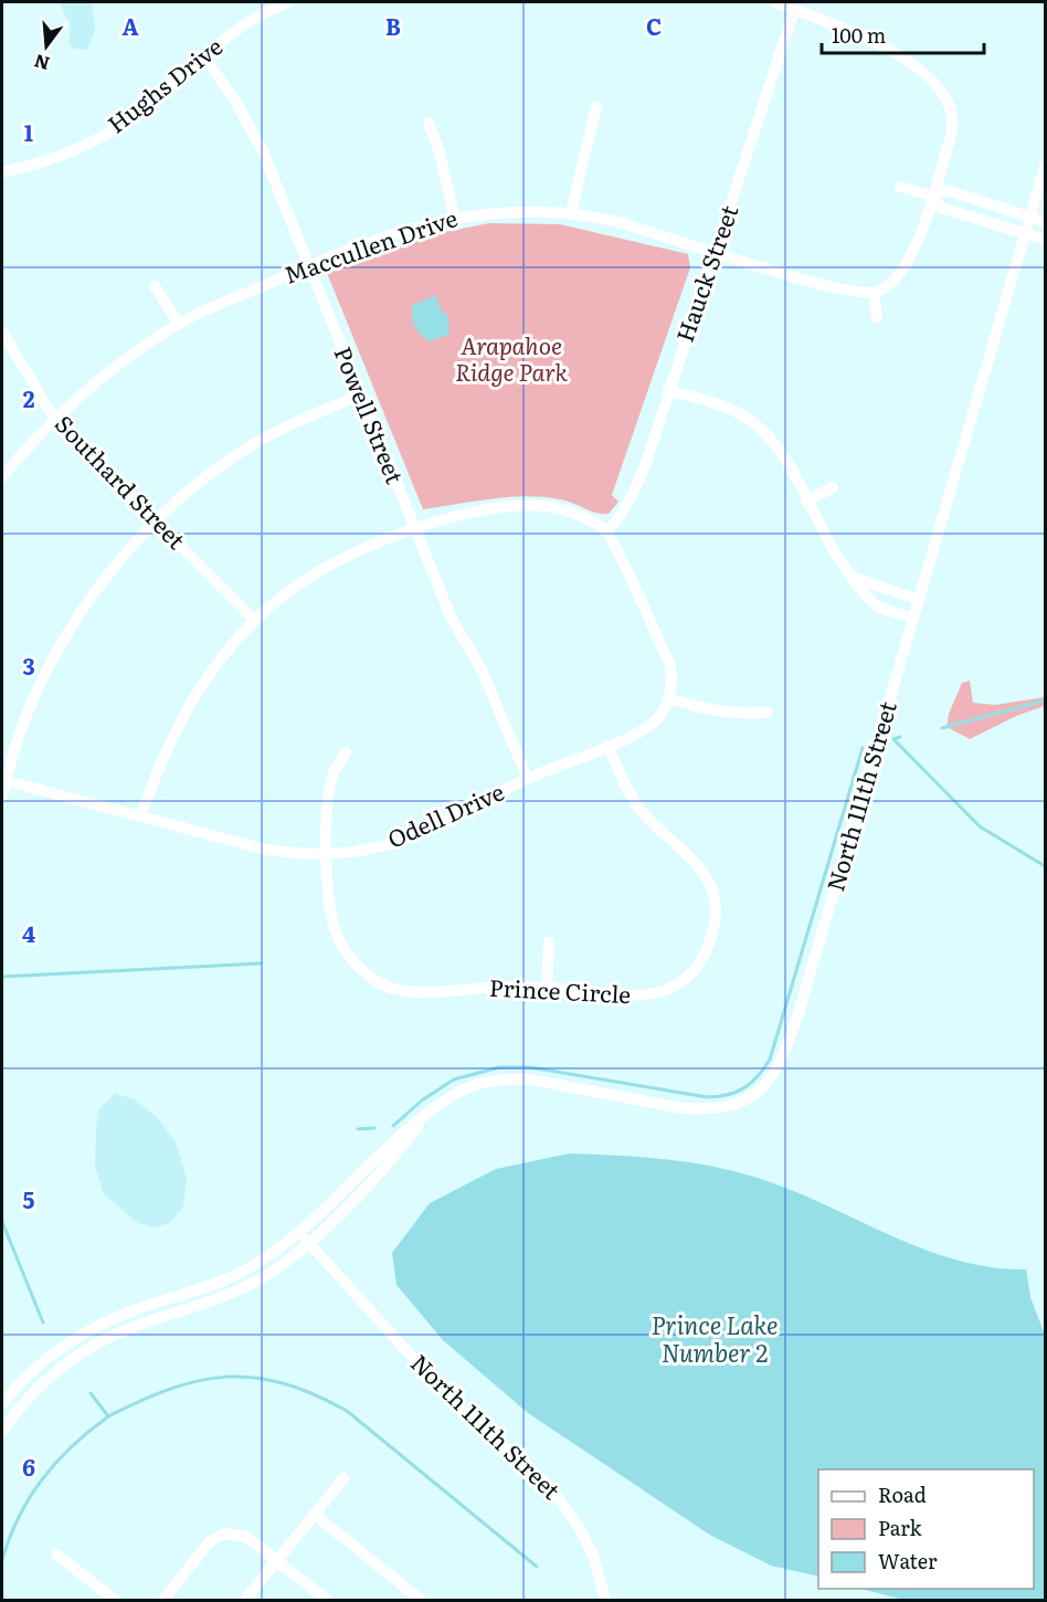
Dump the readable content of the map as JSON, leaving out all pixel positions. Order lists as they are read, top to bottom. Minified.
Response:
{"streets":{"street":["Hughs Drive","Maccullen Drive","Hauck Street","Powell Street","Southard Street","North 111th Street","Odell Drive","Prince Circle"]},"crossings":[["Hughs Drive","Powell Street"],["Maccullen Drive","Hauck Street"],["Maccullen Drive","Powell Street"],["Maccullen Drive","Southard Street"],["Powell Street","Odell Drive"],["Odell Drive","Prince Circle"]],"water":["Prince Lake Number 2"],"parks":["Arapahoe Ridge Park"],"legend":["Road","Park","Water"],"scale_bar":"100 m","north":"bottom","grid":{"columns":["A","B","C"],"rows":["1","2","3","4","5","6"]}}
